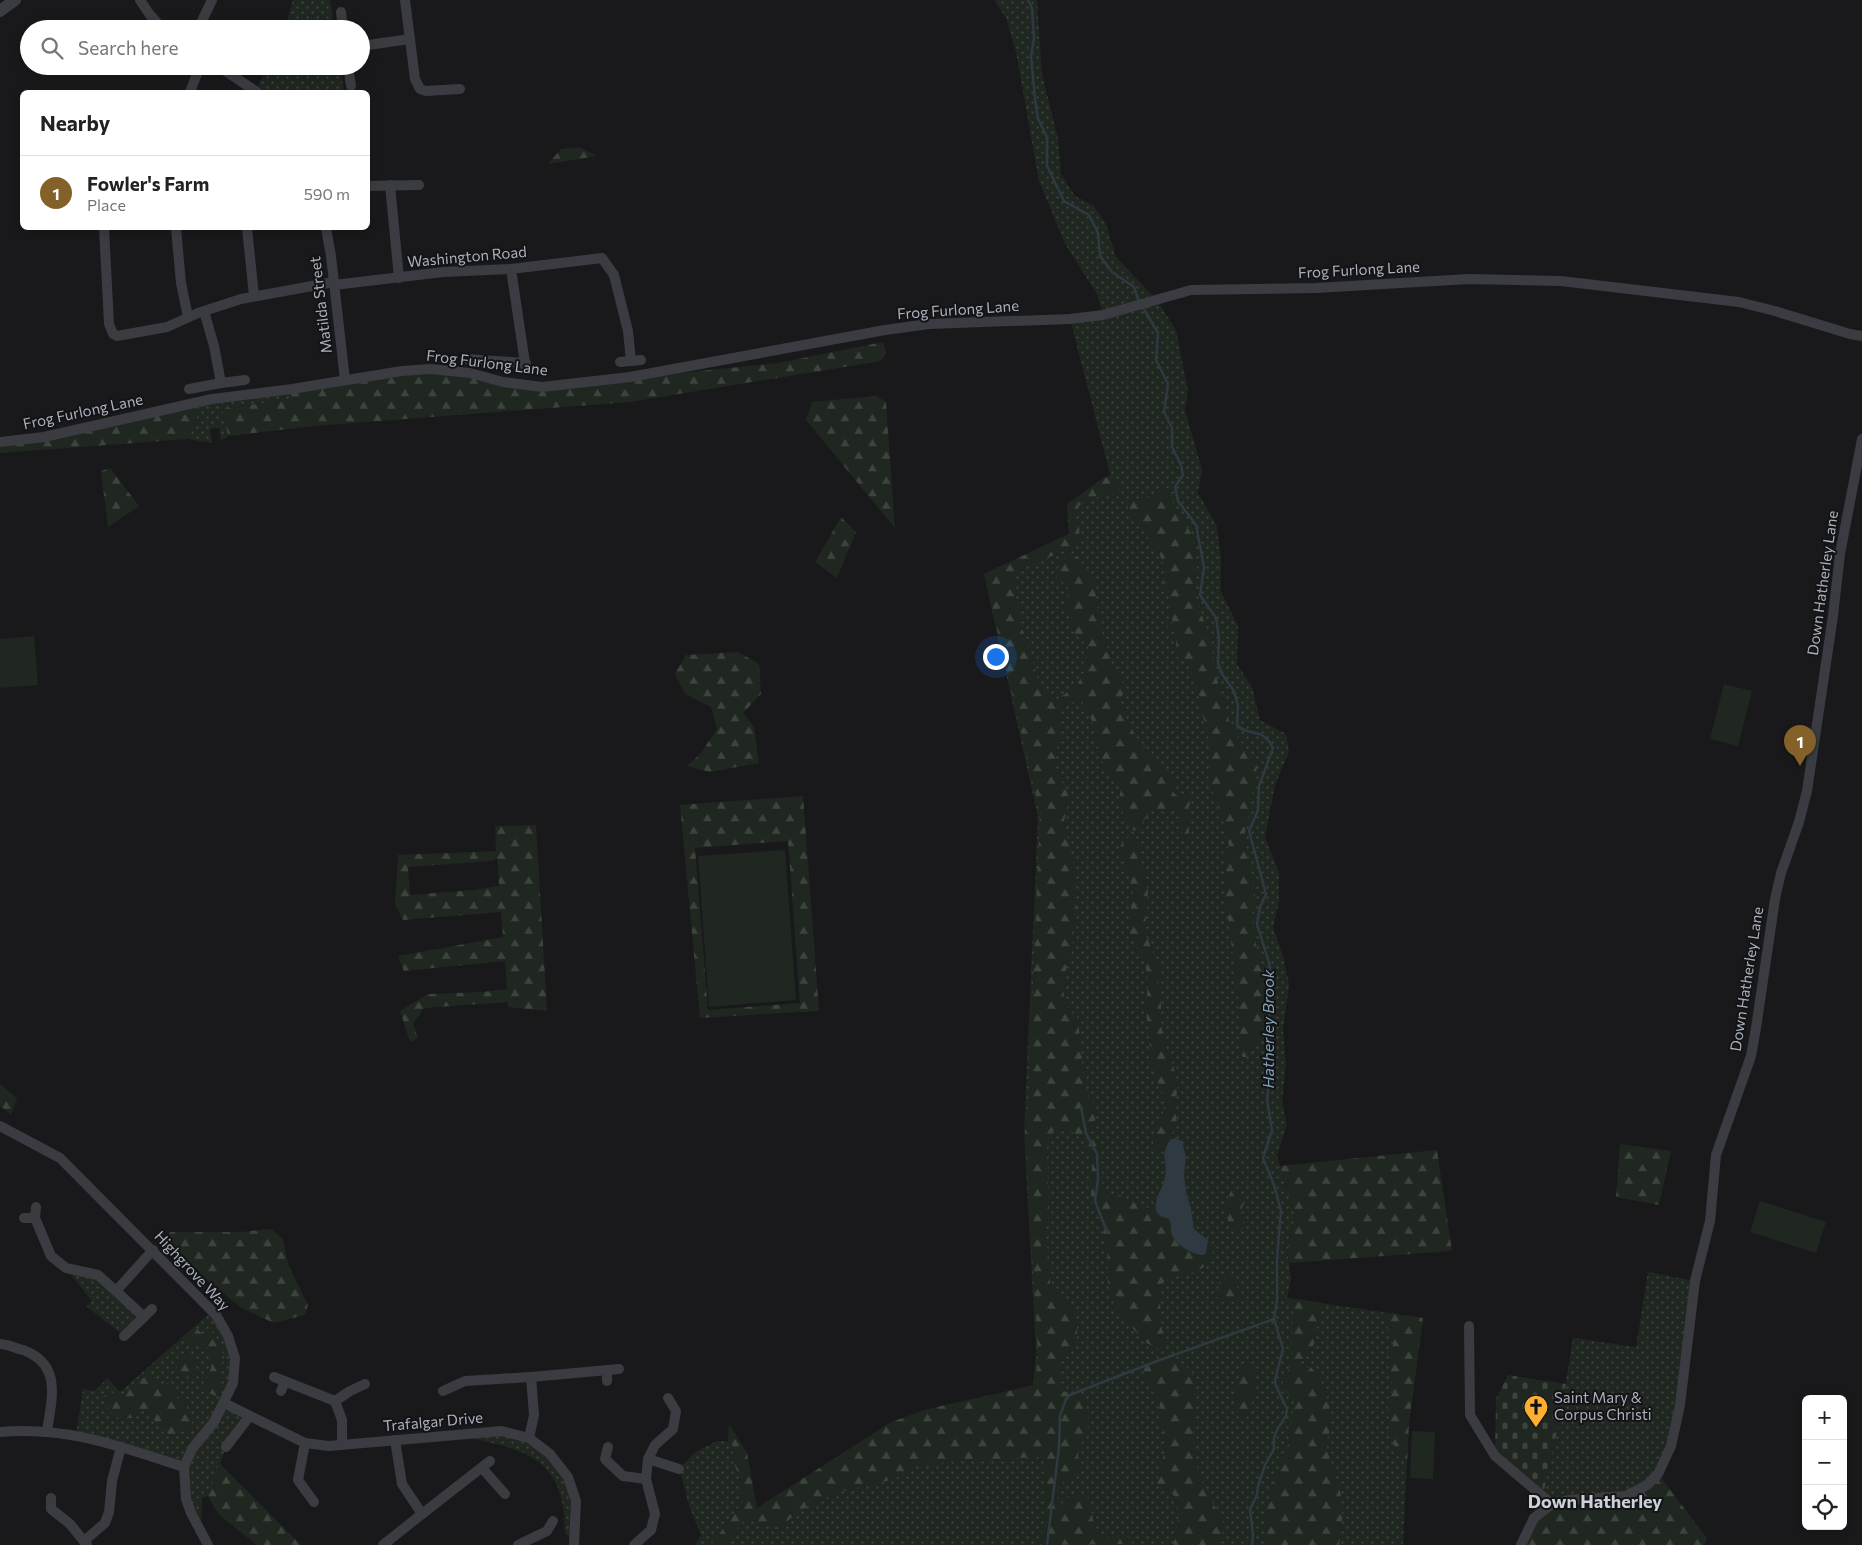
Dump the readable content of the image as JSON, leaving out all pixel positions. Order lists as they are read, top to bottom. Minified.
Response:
{"streets":{"street":["Washington Road","Frog Furlong Lane","Matilda Street","Down Hatherley Lane","Highgrove Way","Trafalgar Drive"]},"crossings":[["Washington Road","Matilda Street"],["Frog Furlong Lane","Matilda Street"],["Highgrove Way","Trafalgar Drive"]],"districts":["Down Hatherley"],"water":["Hatherley Brook"],"places":{"church":["Saint Mary & Corpus Christi"]},"page":{"search":"Search here","heading":"Nearby","list":[{"mark":"1","name":"Fowler's Farm","note":"Place","value":"590 m"}],"pins":"1","map_buttons":["+","−"]}}
